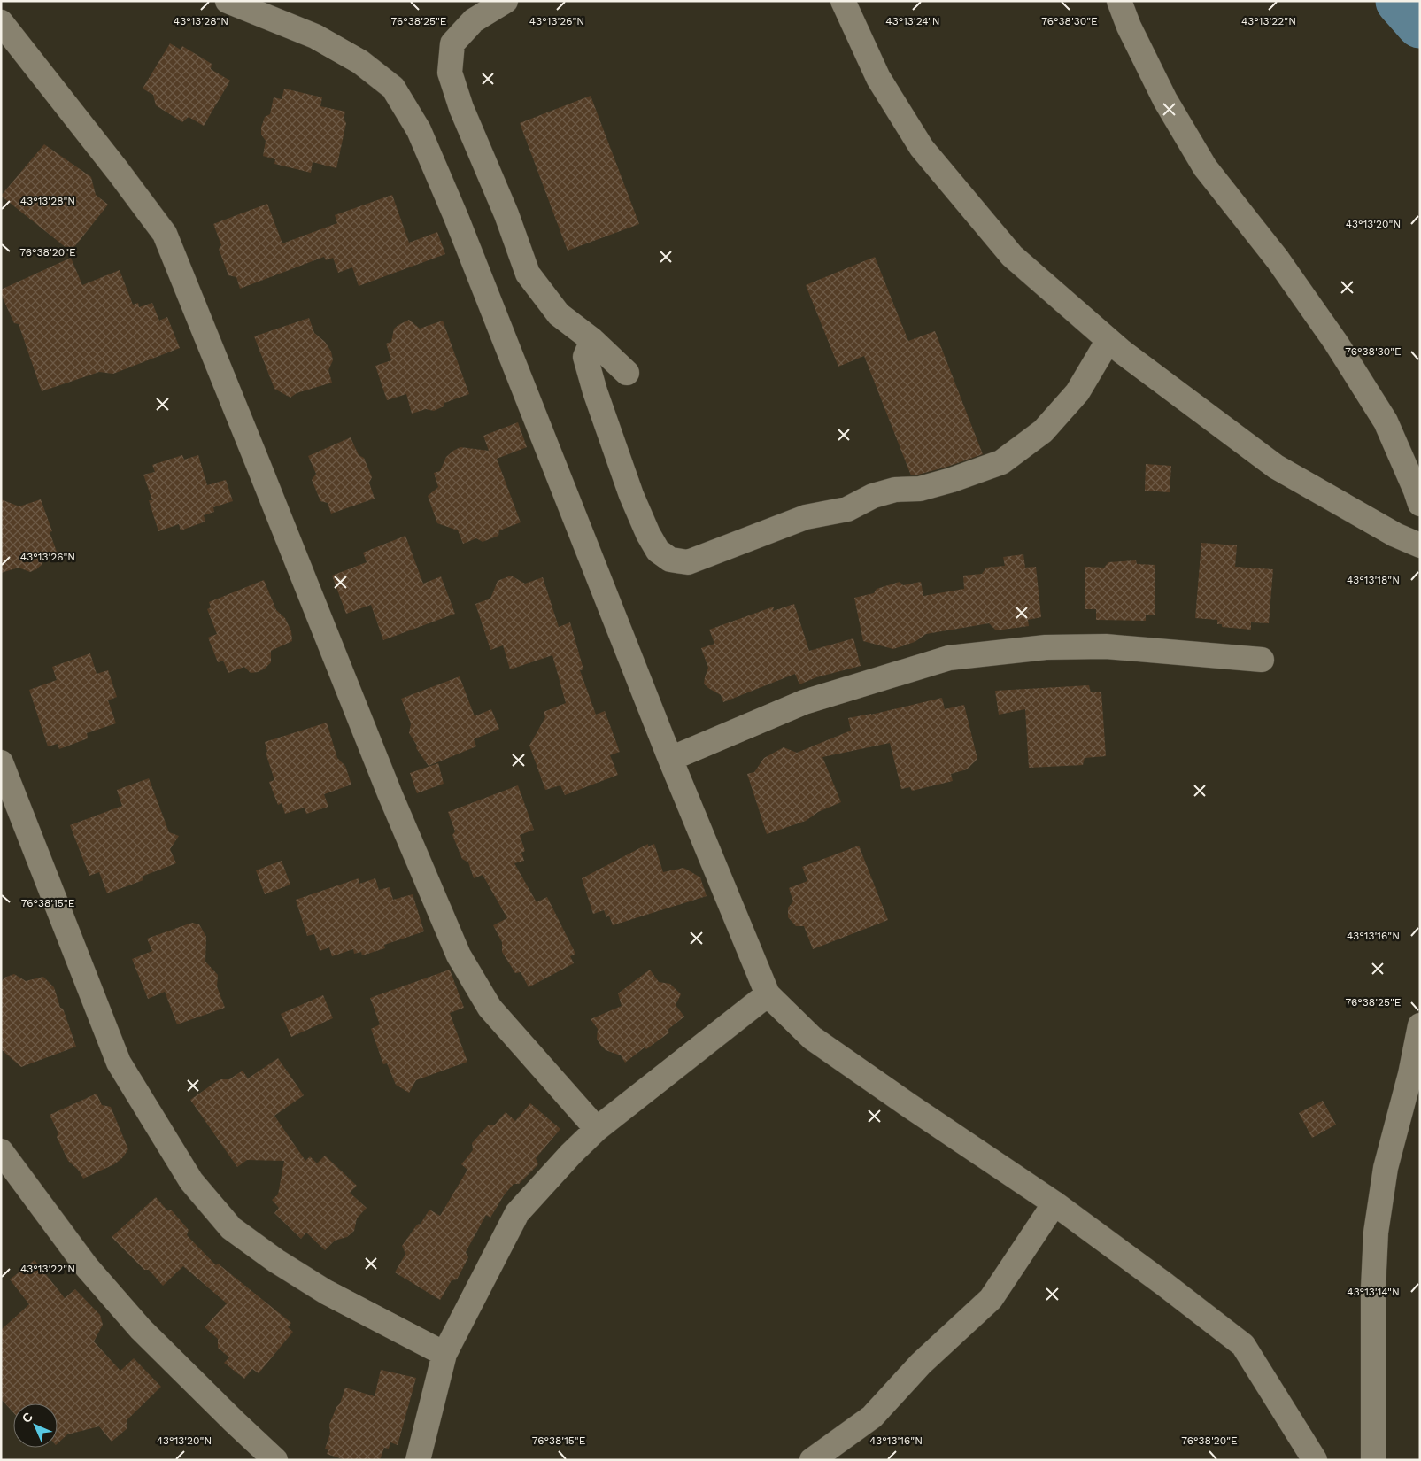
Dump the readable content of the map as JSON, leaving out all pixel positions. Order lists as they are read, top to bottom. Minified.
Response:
{"north":"top left","coordinates":["43°13'28\"N","76°38'25\"E","43°13'24\"N","76°38'30\"E","43°13'26\"N","43°13'22\"N","43°13'20\"N","76°38'20\"E","43°13'18\"N","76°38'15\"E","43°13'16\"N","43°13'14\"N"]}
